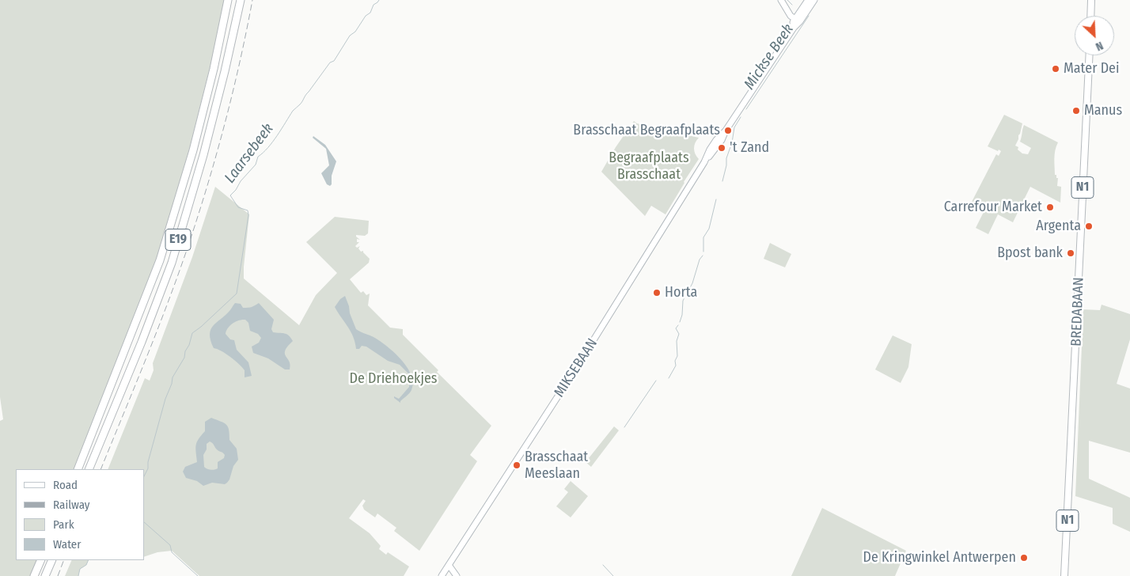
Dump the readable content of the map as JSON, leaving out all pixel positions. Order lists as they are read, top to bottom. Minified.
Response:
{"streets":{"highway":["E19"],"main road":["N1","BREDABAAN"],"street":["MIKSEBAAN"]},"water":["Mickse Beek","Laarsebeek"],"parks":["Begraafplaats Brasschaat","De Driehoekjes"],"places":["Mater Dei","Manus","Brasschaat Begraafplaats","'t Zand","Carrefour Market","Argenta","Bpost bank","Horta","Brasschaat Meeslaan","De Kringwinkel Antwerpen"],"legend":["Road","Railway","Park","Water"],"north":"bottom right"}
